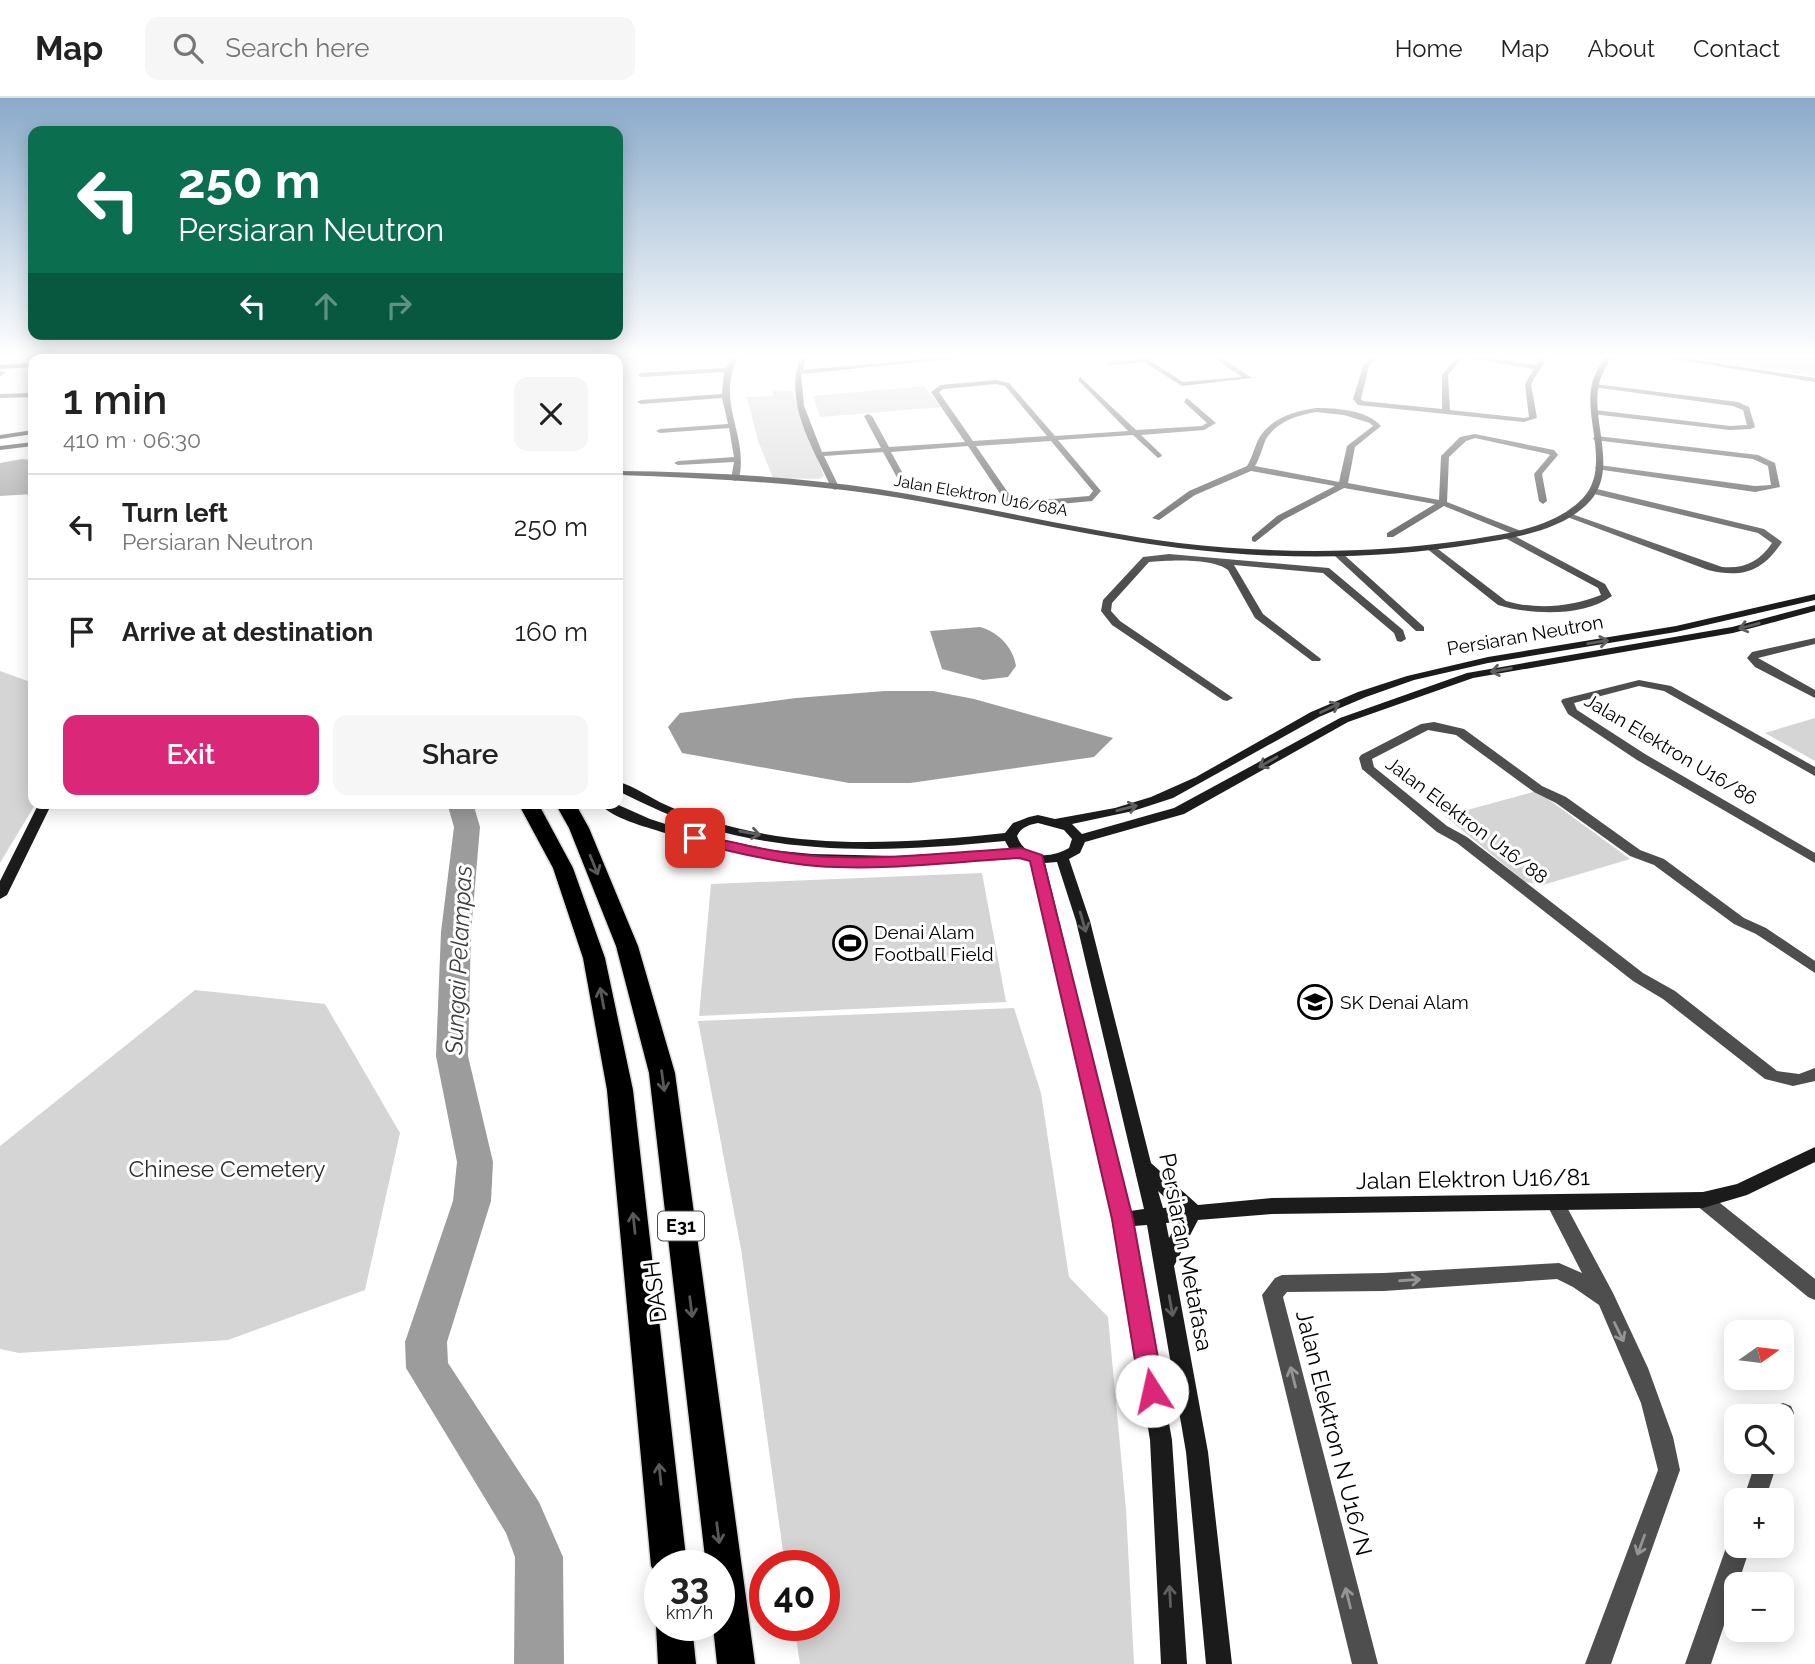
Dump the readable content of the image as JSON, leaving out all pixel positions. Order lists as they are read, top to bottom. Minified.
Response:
{"streets":{"highway":["E31","DASH"],"street":["Jalan Elektron U16/68A","Persiaran Neutron","Jalan Elektron U16/86","Jalan Elektron U16/88","Jalan Elektron U16/81","Persiaran Metafasa","Jalan Elektron N U16/N"]},"crossings":[["Jalan Elektron U16/81","Persiaran Metafasa"]],"water":["Sungai Pelampas"],"parks":["Chinese Cemetery"],"places":{"sports":["Denai Alam Football Field"],"school or university":["SK Denai Alam"]},"north":"right","page":{"header":"Map","search":"Search here","nav":["Home","Map","About","Contact"],"turn":["250 m","Persiaran Neutron"],"heading":["1 min","410 m · 06:30"],"list":[{"name":"Turn left","note":"Persiaran Neutron","value":"250 m"},{"name":"Arrive at destination","value":"160 m"}],"buttons":["Exit","Share"],"map_buttons":["+","−"],"speed":"33 km/h","limit":"40"}}
